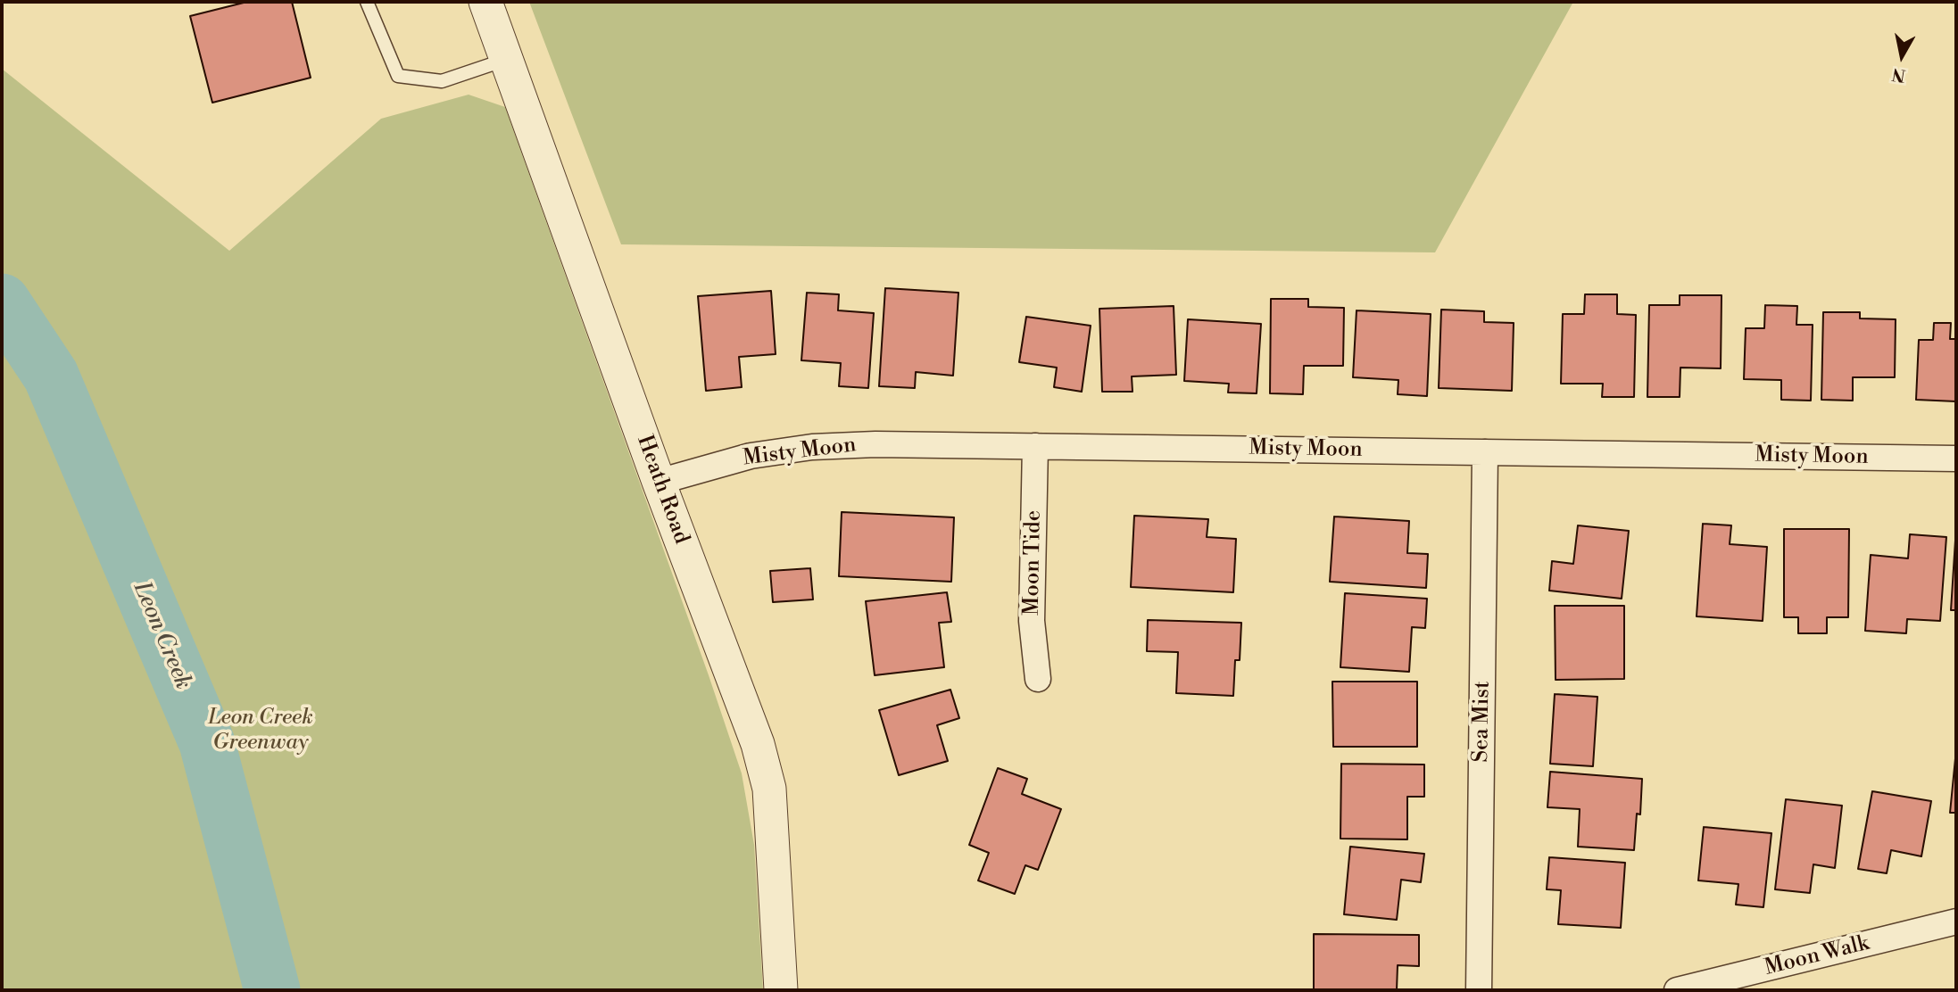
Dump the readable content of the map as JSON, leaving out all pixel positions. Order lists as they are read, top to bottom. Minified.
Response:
{"streets":{"street":["Misty Moon","Heath Road","Moon Tide","Sea Mist","Moon Walk"]},"crossings":[["Misty Moon","Heath Road"],["Misty Moon","Moon Tide"],["Misty Moon","Sea Mist"]],"water":["Leon Creek"],"parks":["Leon Creek Greenway"],"north":"bottom"}
